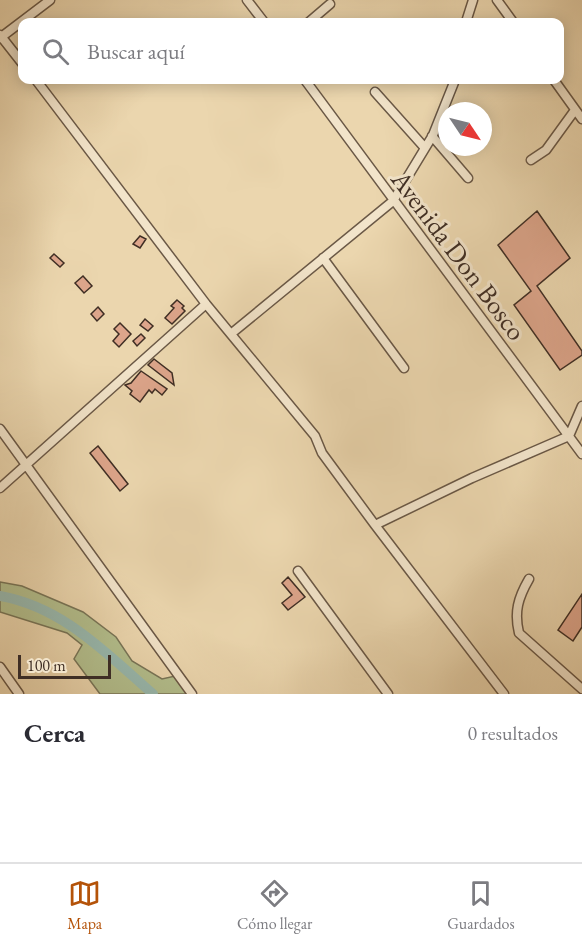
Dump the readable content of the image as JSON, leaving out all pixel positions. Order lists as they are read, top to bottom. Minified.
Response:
{"streets":{"street":["Avenida Don Bosco"]},"scale_bar":"100 m","north":"bottom right","page":{"search":"Buscar aquí","scale":"100 m","heading":["Cerca","0 resultados"],"nav":["Mapa","Cómo llegar","Guardados"]}}
